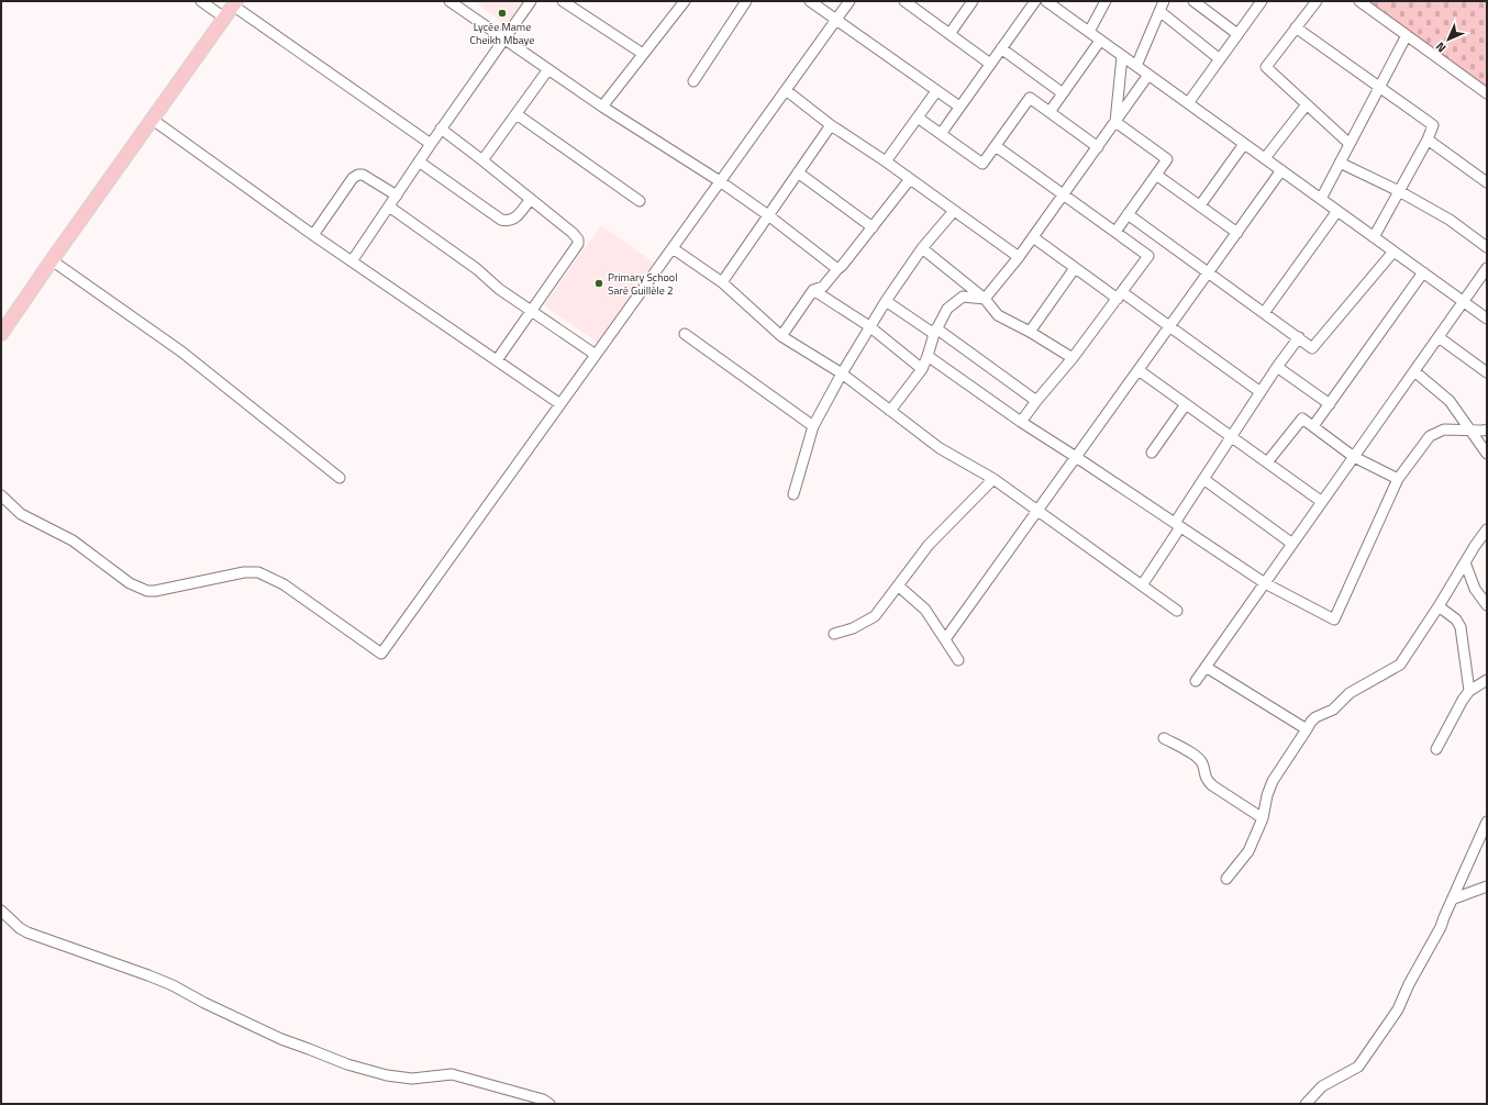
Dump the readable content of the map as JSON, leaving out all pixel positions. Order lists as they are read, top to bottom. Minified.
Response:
{"places":["Lycée Mame Cheikh Mbaye","Primary School Saré Guillèle 2"],"north":"bottom left"}
